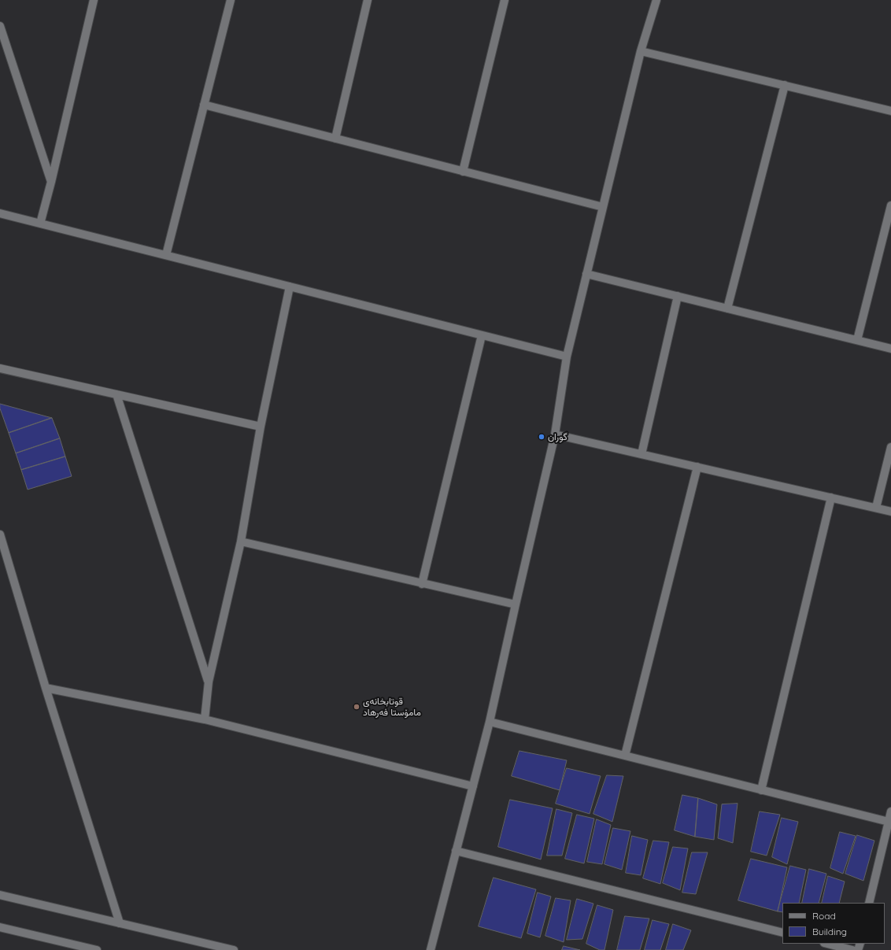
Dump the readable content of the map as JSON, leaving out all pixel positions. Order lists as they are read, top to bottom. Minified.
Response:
{"places":["گوران","قوتابخانەی مامۆستا فەرهاد"],"legend":["Road","Building"]}
